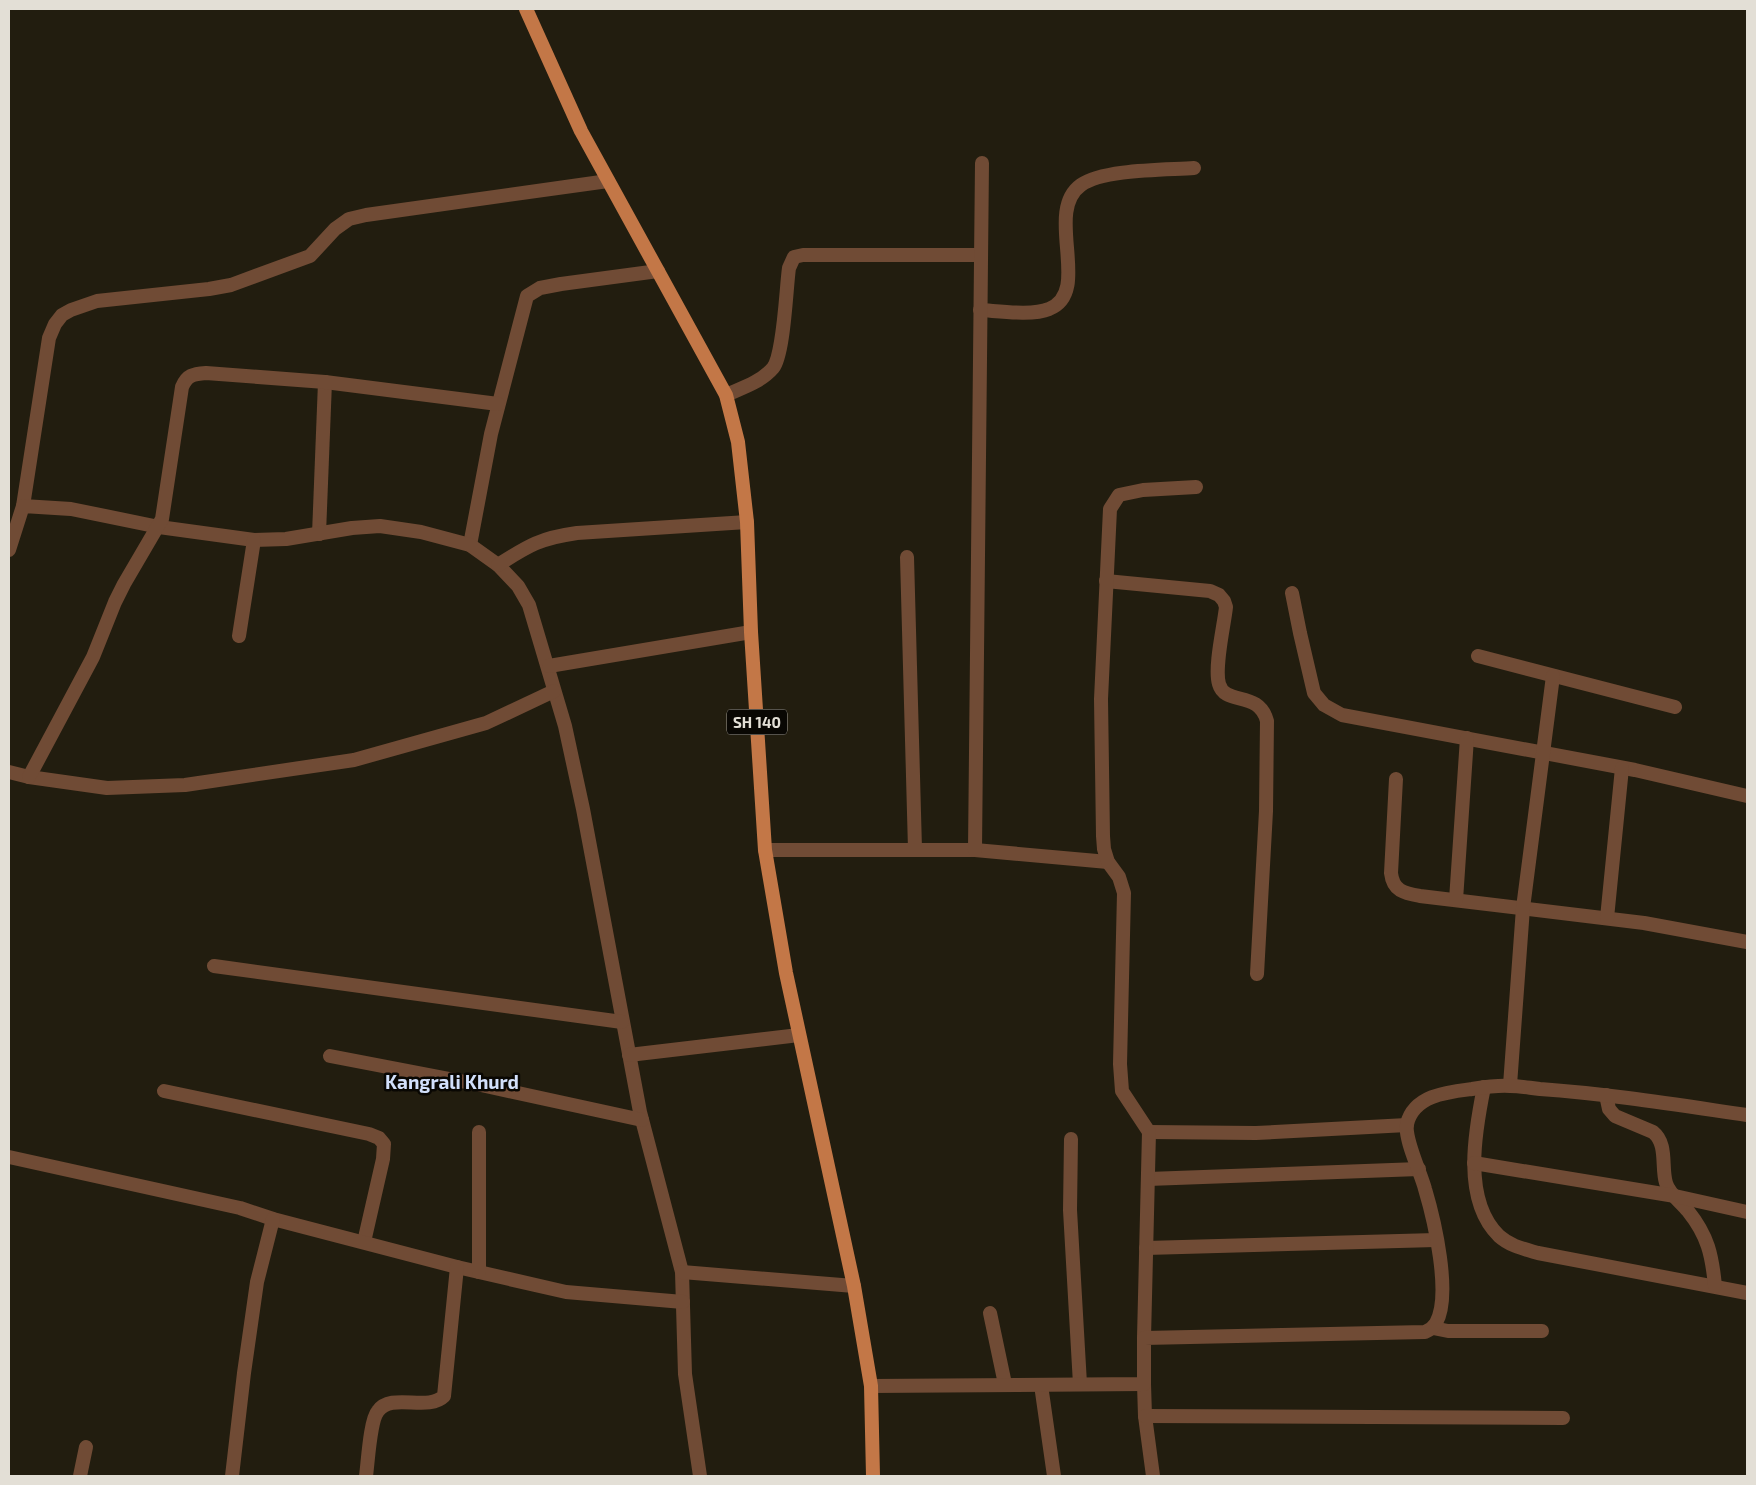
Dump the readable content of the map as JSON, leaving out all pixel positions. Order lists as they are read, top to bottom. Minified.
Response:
{"streets":{"main road":["SH 140"]},"districts":["Kangrali Khurd"]}
